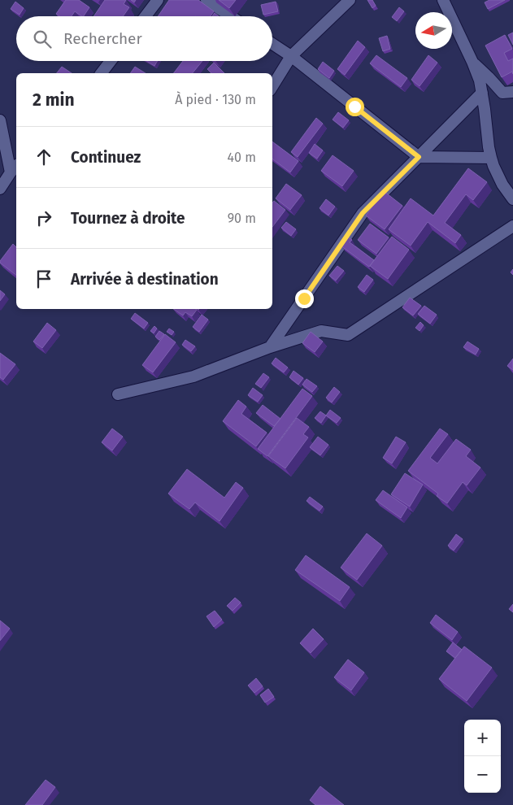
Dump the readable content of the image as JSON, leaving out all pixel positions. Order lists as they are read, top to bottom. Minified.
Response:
{"north":"left","page":{"search":"Rechercher","heading":["2 min","À pied · 130 m"],"list":[["Continuez","40 m"],["Tournez à droite","90 m"],"Arrivée à destination"],"map_buttons":["+","−"]}}
